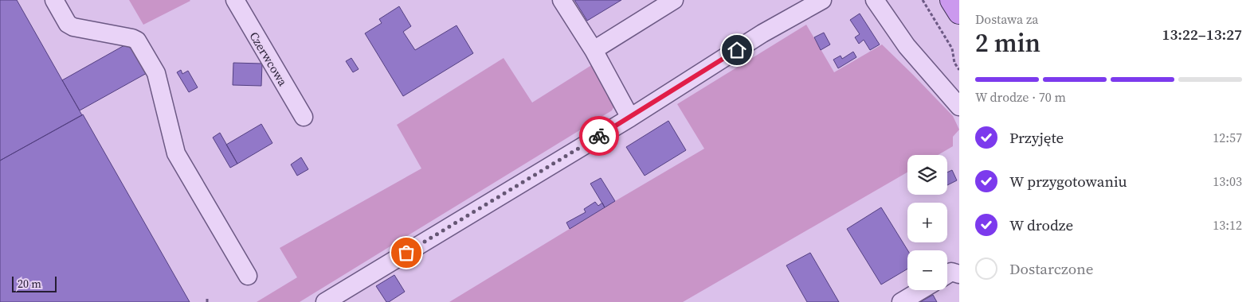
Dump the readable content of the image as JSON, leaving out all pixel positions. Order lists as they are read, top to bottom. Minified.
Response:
{"streets":{"street":["Czerwcowa"]},"scale_bar":"20 m","page":{"heading":["2 min","Dostawa za","13:22–13:27"],"bar":"W drodze · 70 m","list":[["Przyjęte","12:57"],["W przygotowaniu","13:03"],["W drodze","13:12"],"Dostarczone"],"map_buttons":["+","−"],"scale":"20 m"}}
